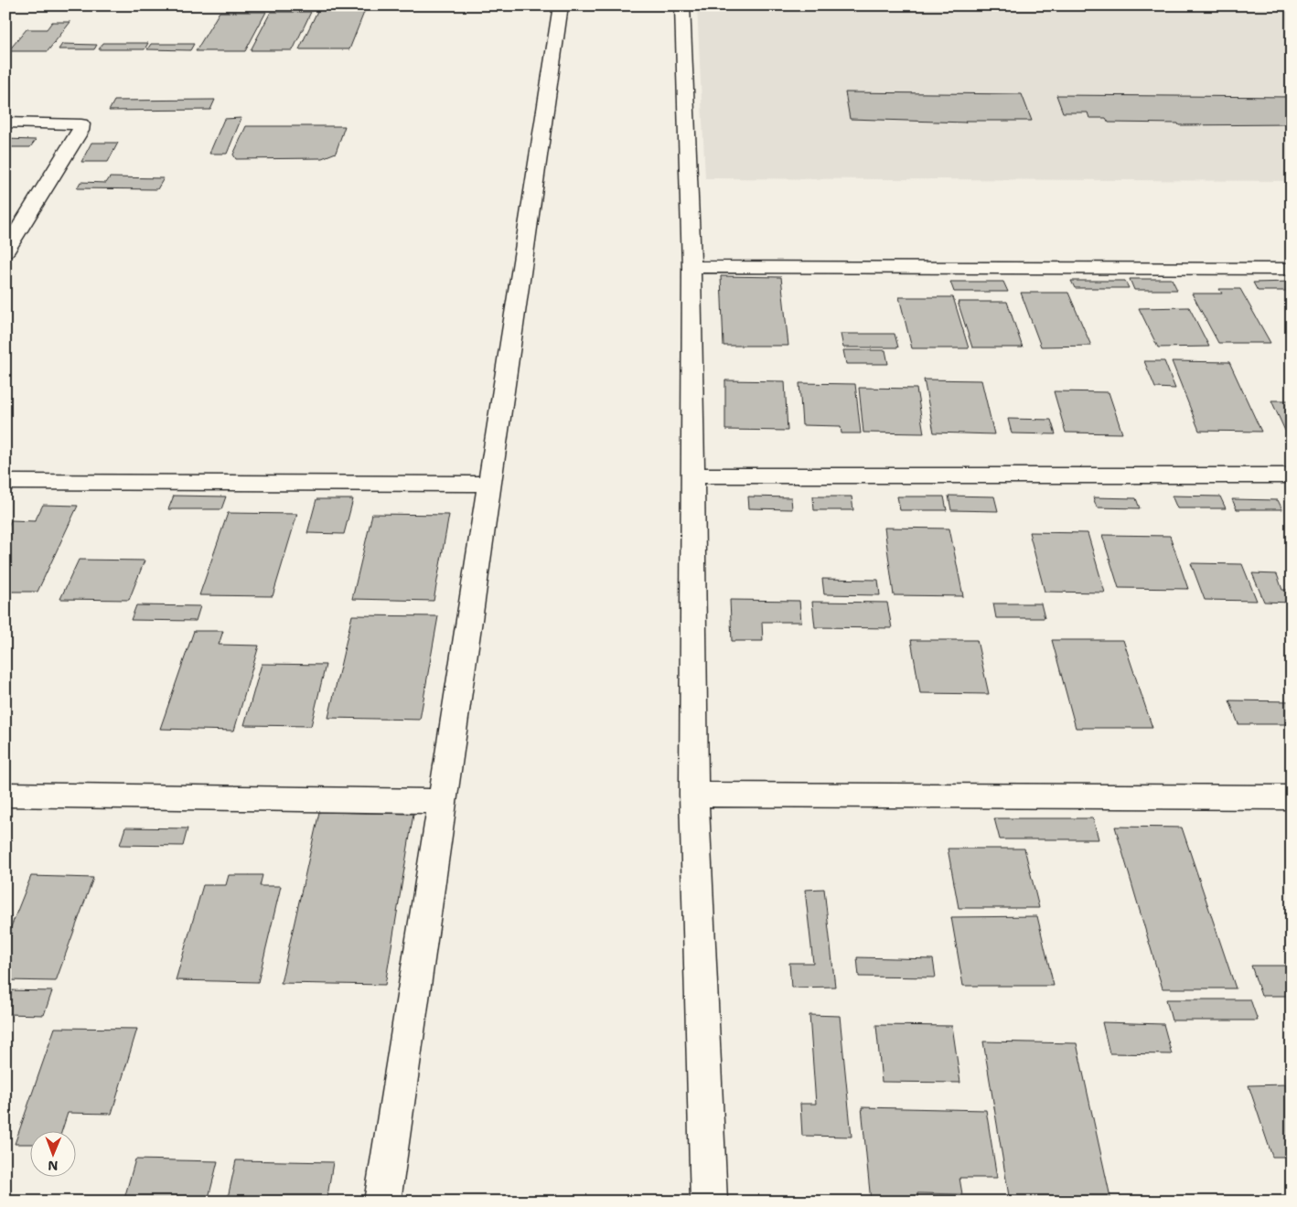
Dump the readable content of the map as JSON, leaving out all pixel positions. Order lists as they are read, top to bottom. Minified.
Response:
{"north":"bottom"}
